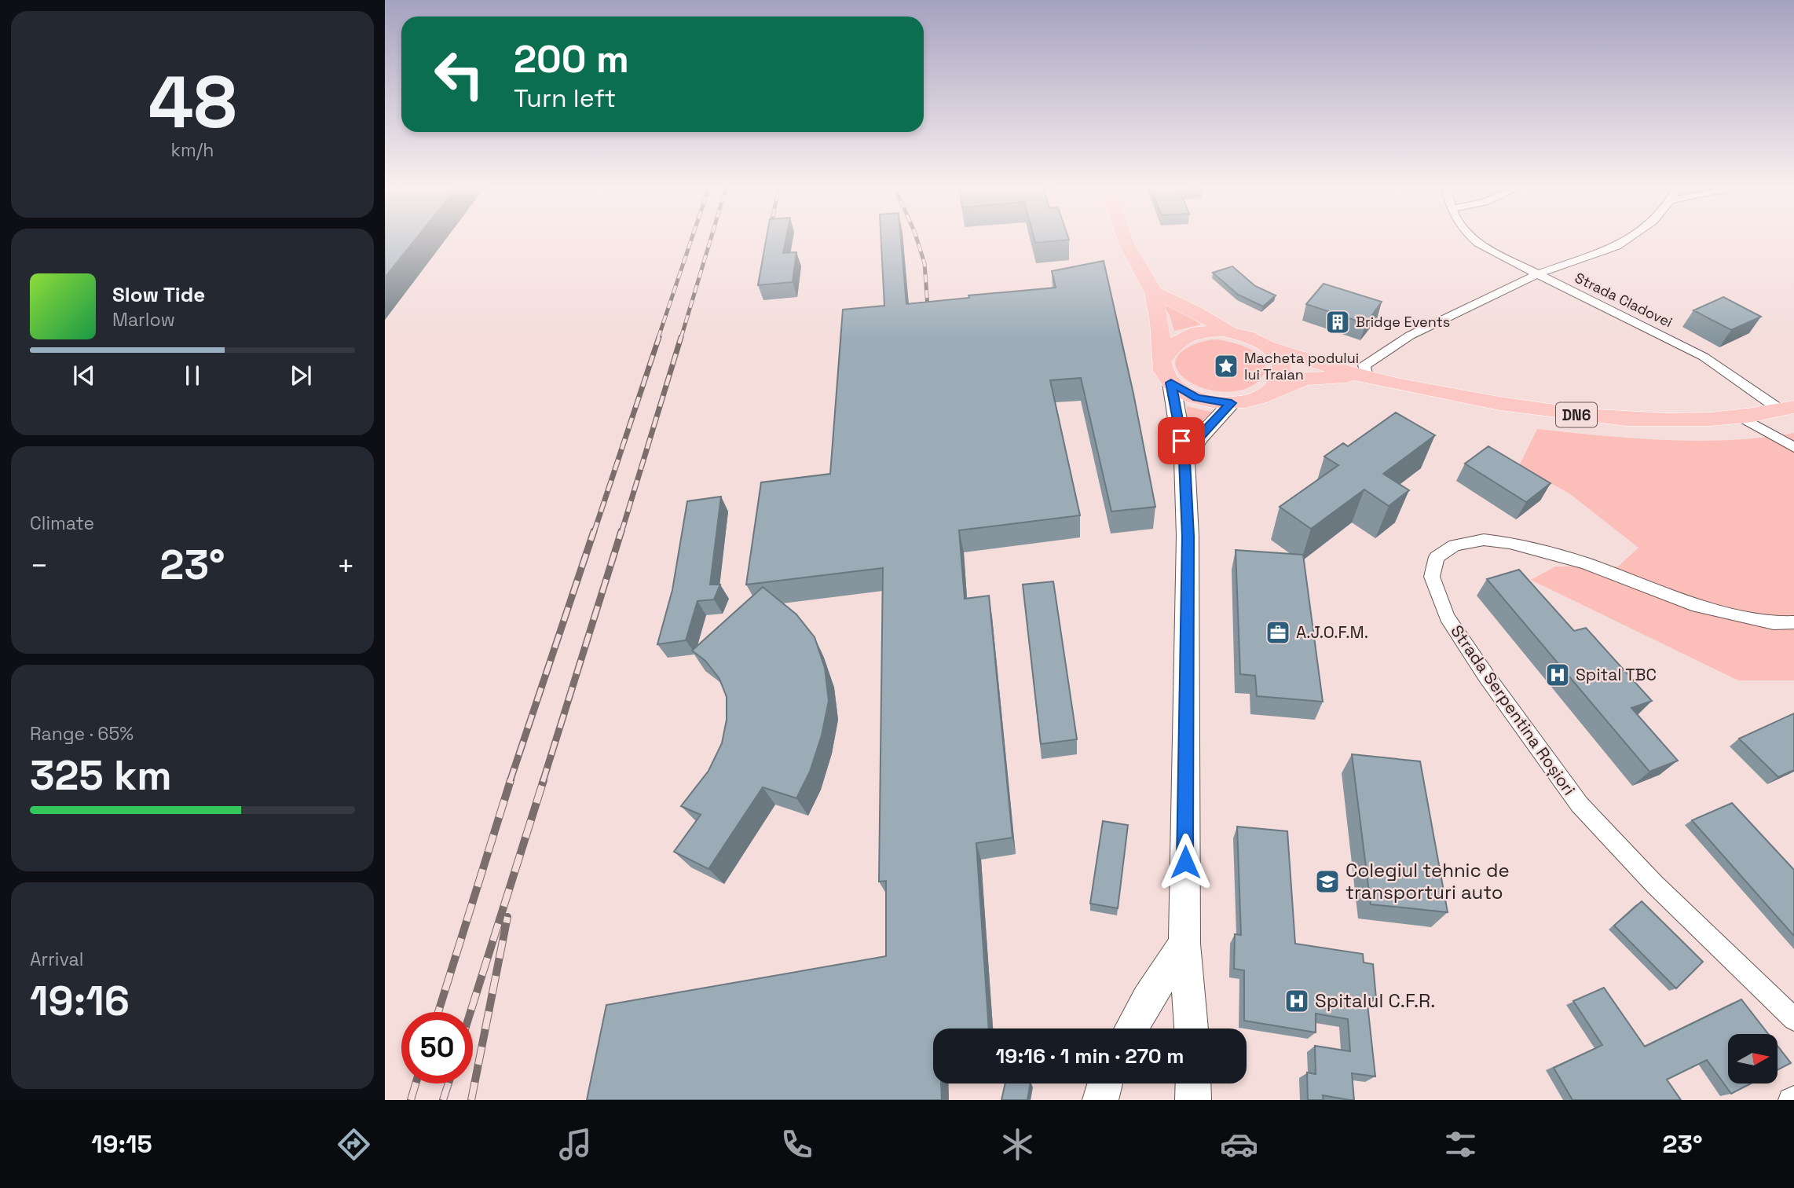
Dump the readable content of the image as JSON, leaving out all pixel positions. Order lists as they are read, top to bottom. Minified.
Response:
{"streets":{"main road":["DN6"],"street":["Strada Cladovei","Strada Serpentina Roșiori"]},"crossings":[["Strada Cladovei","DN6"]],"places":{"building":["Bridge Events"],"place":["Macheta podului lui Traian"],"office":["A.J.O.F.M."],"hospital":["Spital TBC","Spitalul C.F.R."],"school or university":["Colegiul tehnic de transporturi auto"]},"north":"right","page":{"tile":[["48","km/h"],"Climate",["Range · 65%","325 km"],["Arrival","19:16"]],"turn":["200 m","Turn left"],"song":["Slow Tide","Marlow"],"heat":["−","23°","+"],"limit":"50","trip":"19:16 · 1 min · 270 m","tabs":["19:15","23°"]}}
